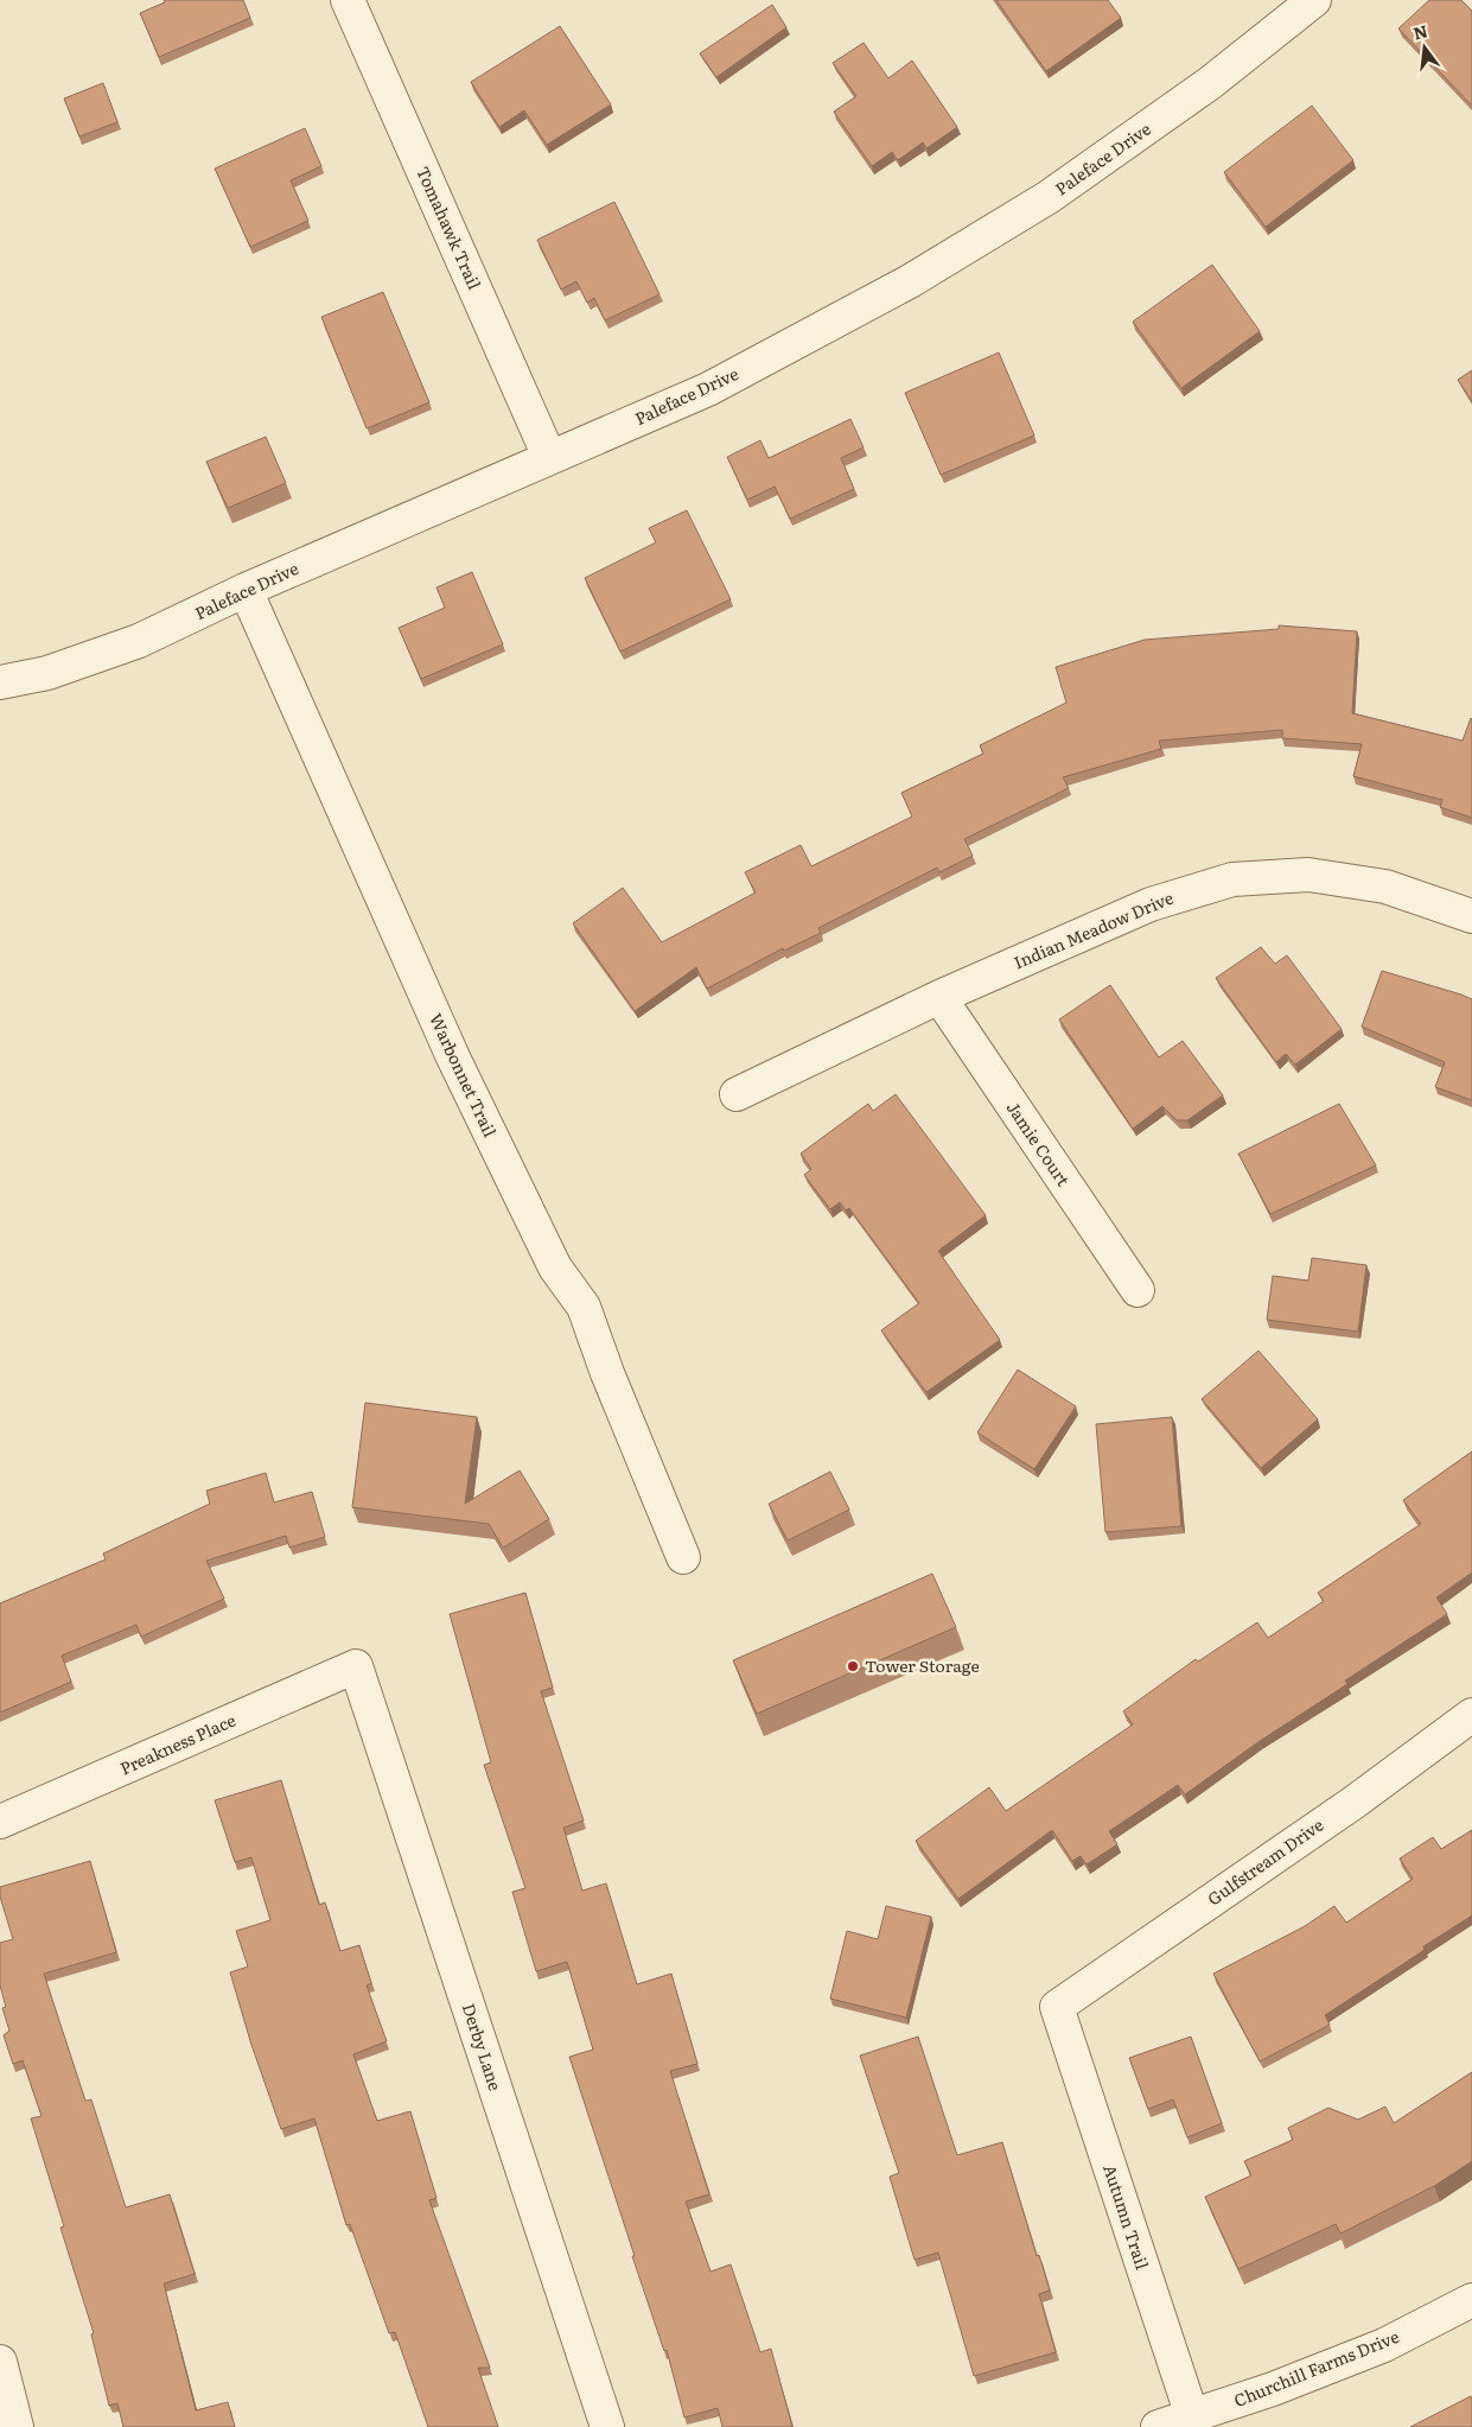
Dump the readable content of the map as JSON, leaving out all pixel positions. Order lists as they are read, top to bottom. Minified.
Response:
{"streets":{"street":["Paleface Drive","Tomahawk Trail","Indian Meadow Drive","Warbonnet Trail","Jamie Court","Preakness Place","Gulfstream Drive","Derby Lane","Autumn Trail","Churchill Farms Drive"]},"crossings":[["Paleface Drive","Tomahawk Trail"],["Paleface Drive","Warbonnet Trail"],["Indian Meadow Drive","Jamie Court"],["Preakness Place","Derby Lane"],["Gulfstream Drive","Autumn Trail"],["Autumn Trail","Churchill Farms Drive"]],"places":["Tower Storage"],"north":"top"}
